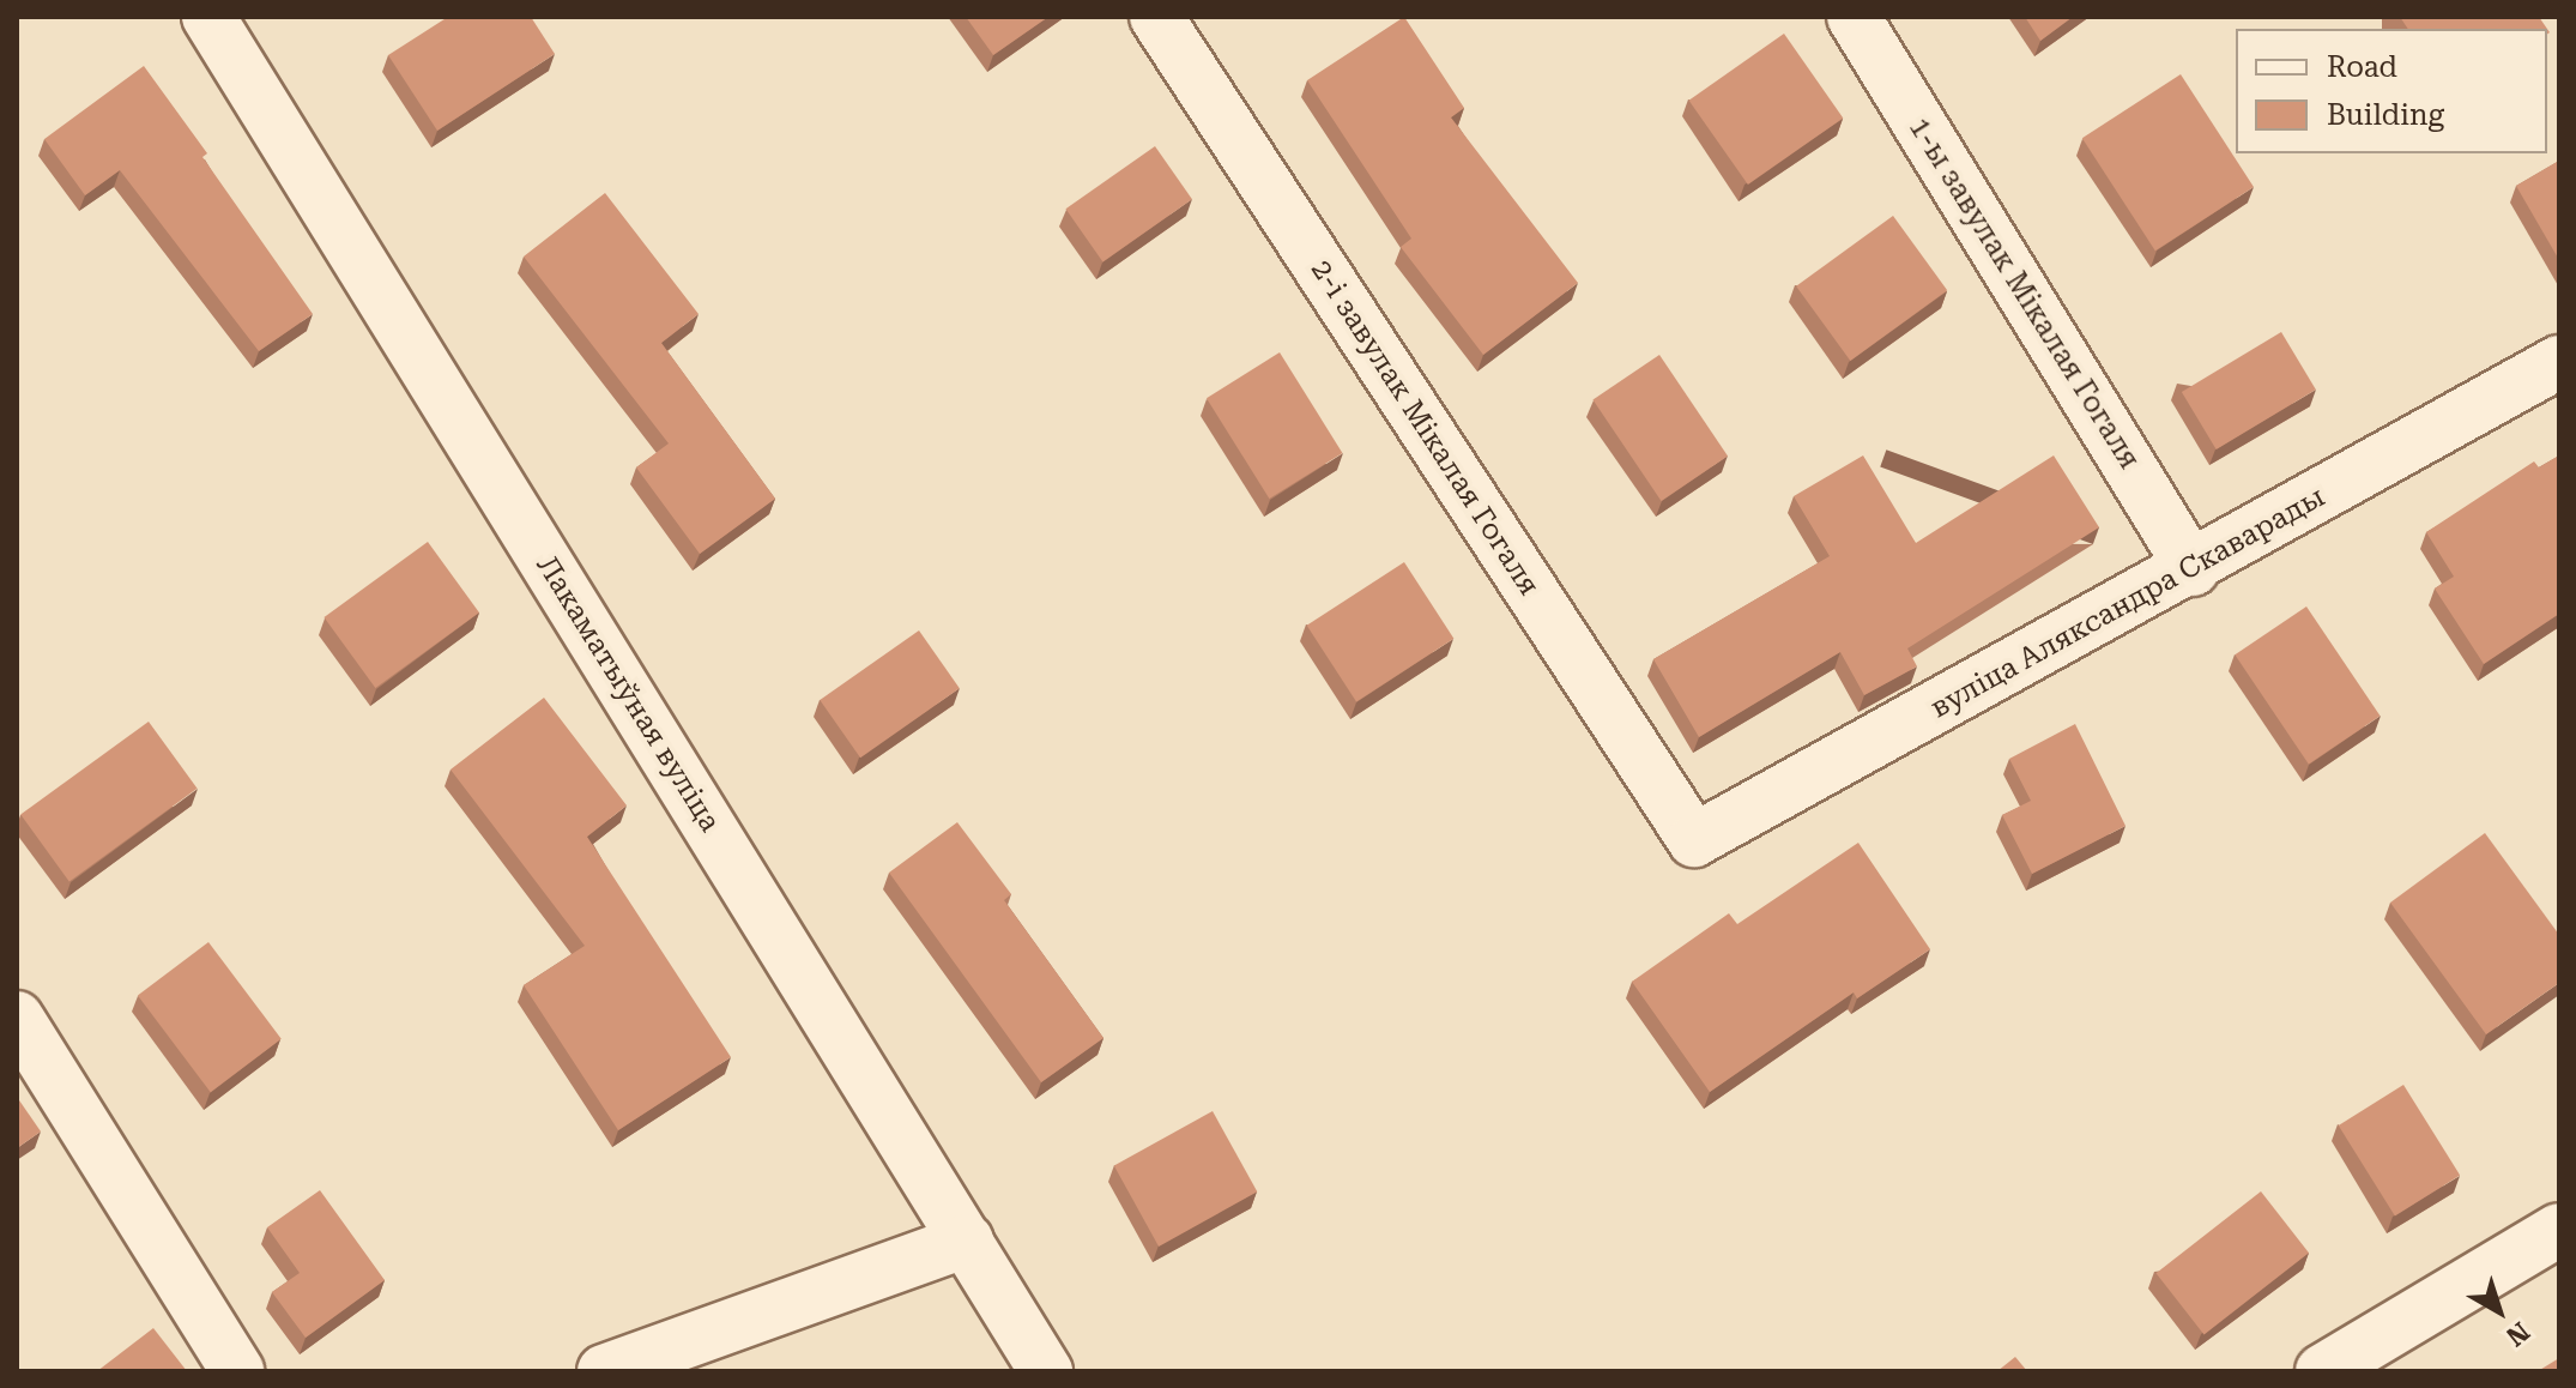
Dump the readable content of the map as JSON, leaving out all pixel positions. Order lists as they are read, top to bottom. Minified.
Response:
{"streets":{"street":["1-ы завулак Мікалая Гогаля","2-і завулак Мікалая Гогаля","вуліца Аляксандра Скаварады","Лакаматыўная вуліца"]},"crossings":[["1-ы завулак Мікалая Гогаля","вуліца Аляксандра Скаварады"],["2-і завулак Мікалая Гогаля","вуліца Аляксандра Скаварады"]],"legend":["Road","Building"],"north":"bottom right"}
